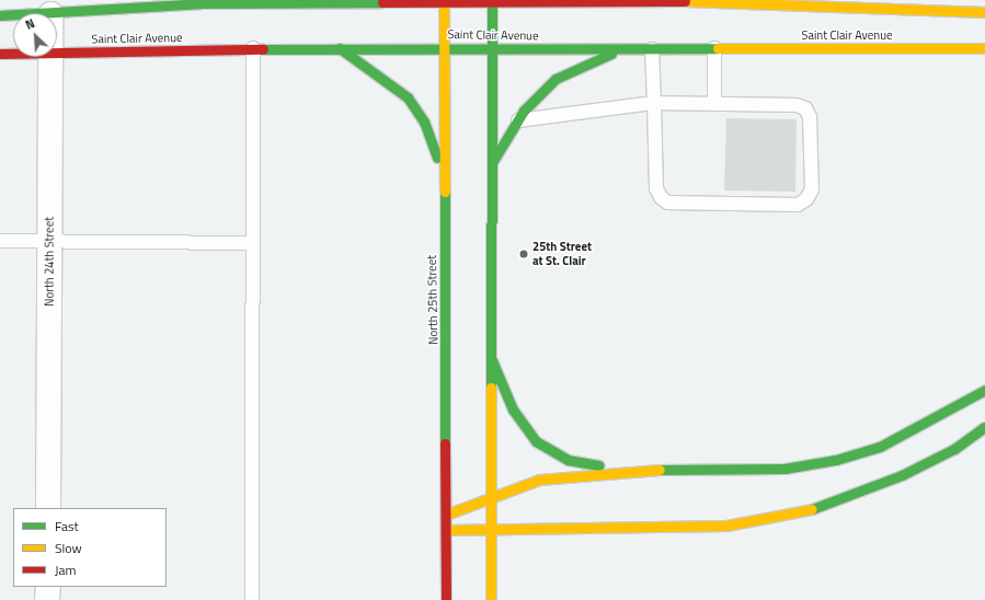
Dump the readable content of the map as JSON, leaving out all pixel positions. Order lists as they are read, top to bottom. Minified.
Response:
{"streets":{"main road":["Saint Clair Avenue","North 25th Street"],"street":["North 24th Street"]},"crossings":[["Saint Clair Avenue","North 25th Street"]],"places":["25th Street at St. Clair"],"legend":["Fast","Slow","Jam"],"north":"top left"}
